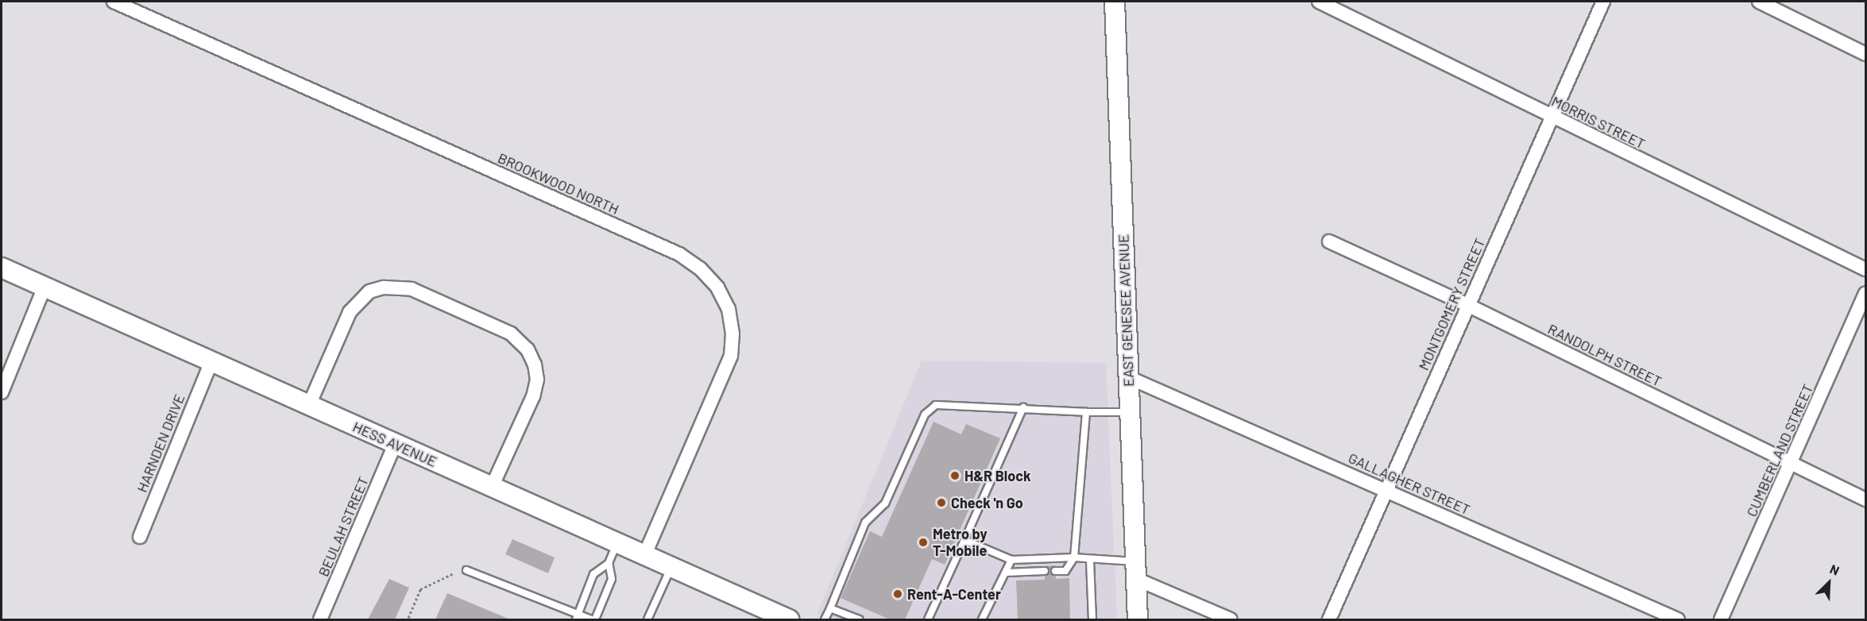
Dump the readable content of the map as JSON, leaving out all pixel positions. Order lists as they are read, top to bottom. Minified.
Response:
{"streets":{"street":["MORRIS STREET","BROOKWOOD NORTH","MONTGOMERY STREET","EAST GENESEE AVENUE","RANDOLPH STREET","HARNDEN DRIVE","HESS AVENUE","CUMBERLAND STREET","GALLAGHER STREET","BEULAH STREET"]},"crossings":[["MORRIS STREET","MONTGOMERY STREET"],["BROOKWOOD NORTH","HESS AVENUE"],["MONTGOMERY STREET","RANDOLPH STREET"],["MONTGOMERY STREET","GALLAGHER STREET"],["EAST GENESEE AVENUE","GALLAGHER STREET"],["RANDOLPH STREET","CUMBERLAND STREET"],["HARNDEN DRIVE","HESS AVENUE"],["HESS AVENUE","BEULAH STREET"]],"places":["H&R Block","Check 'n Go","Metro by T-Mobile","Rent-A-Center"],"north":"top right"}
